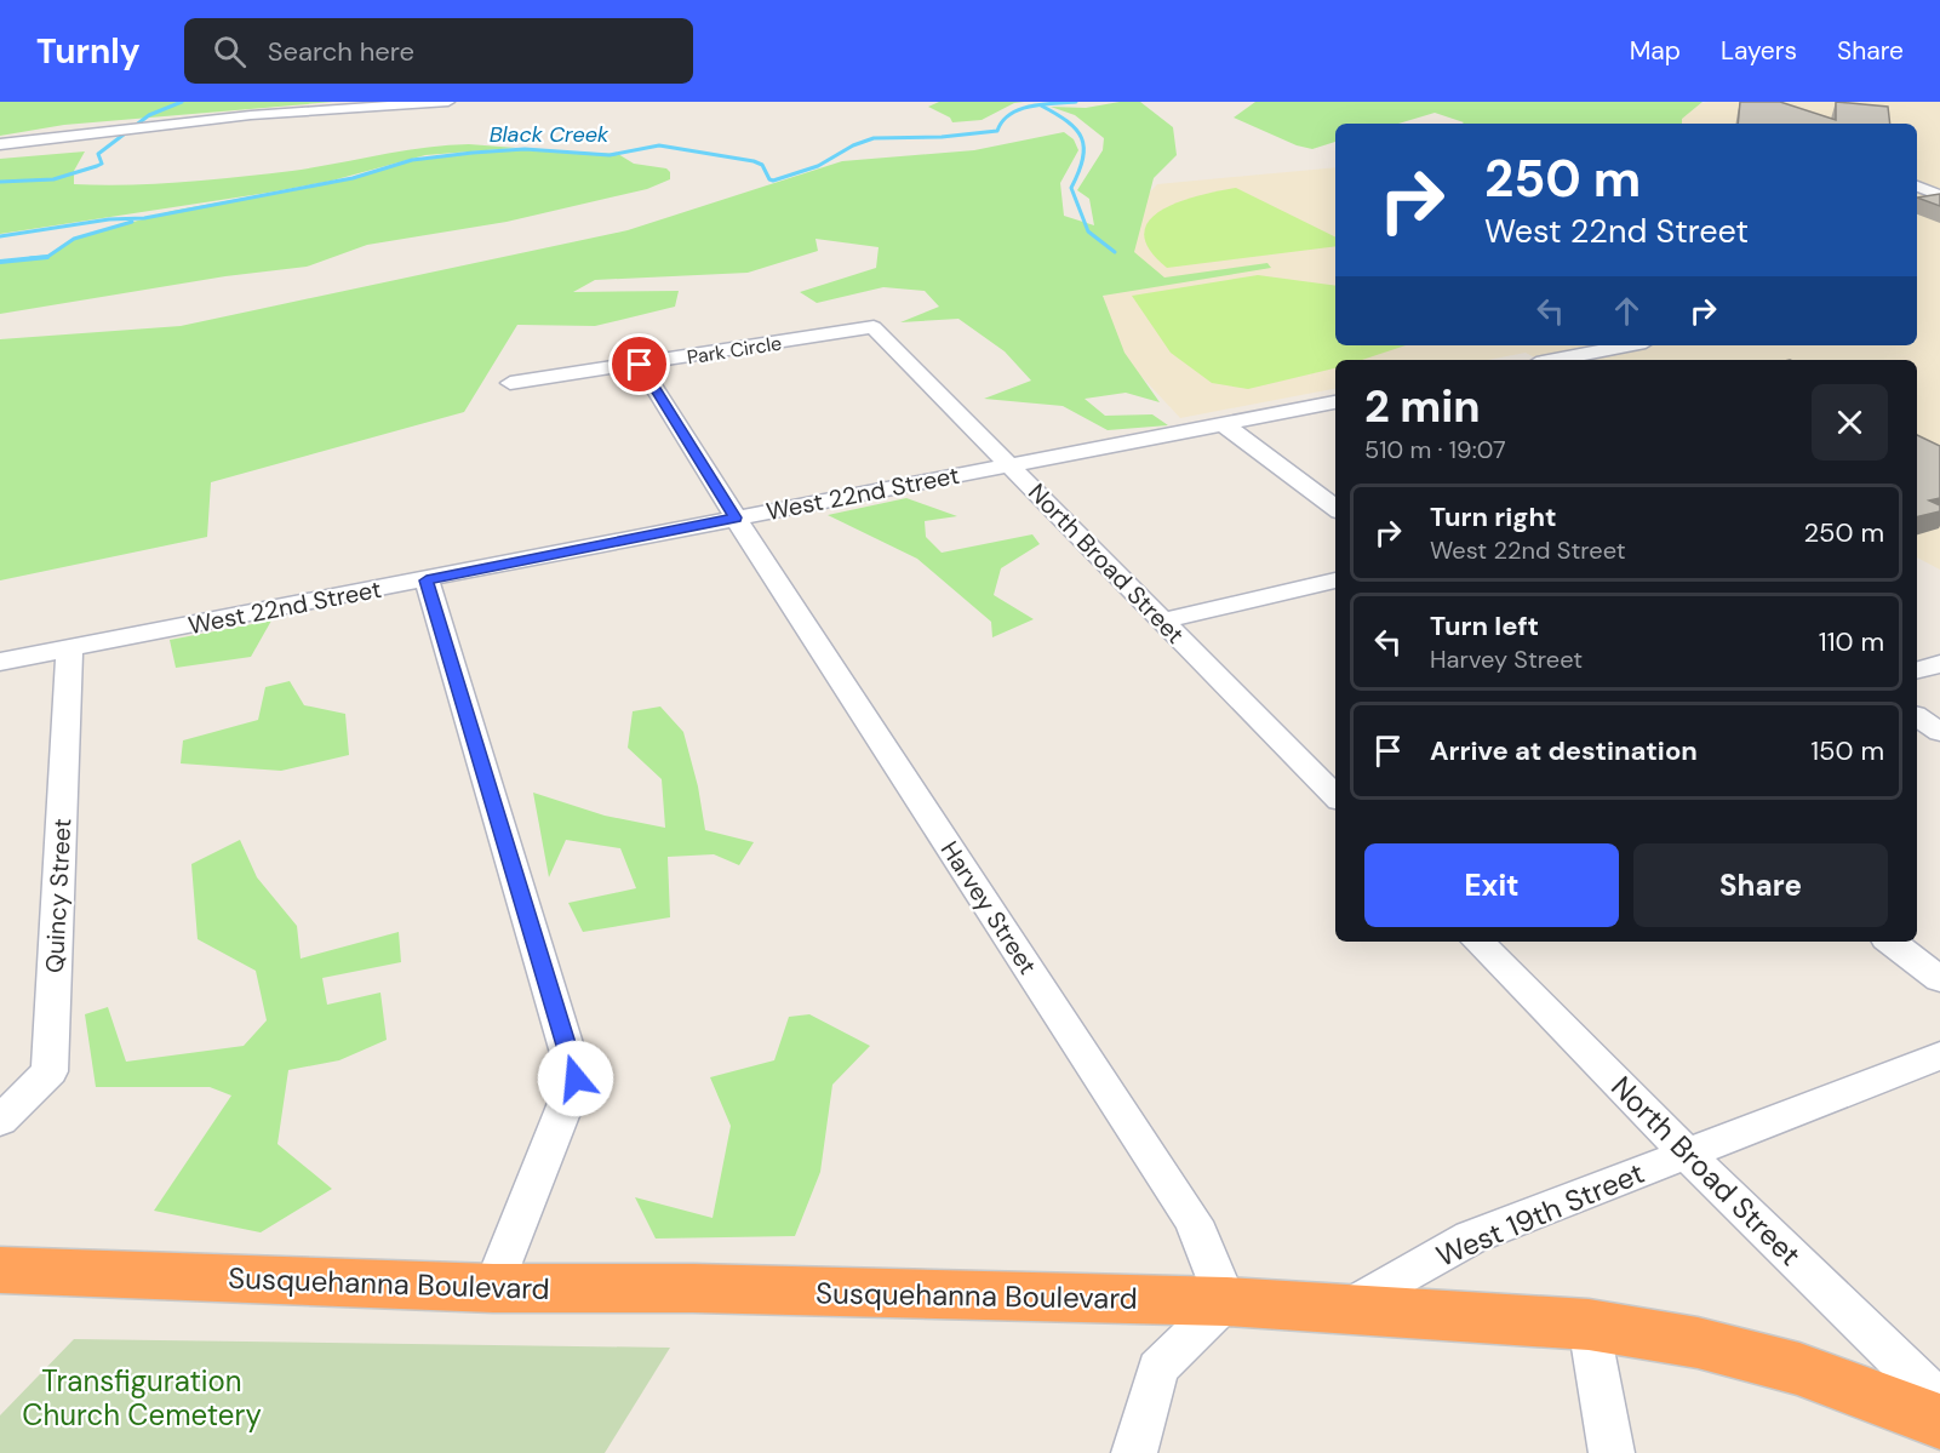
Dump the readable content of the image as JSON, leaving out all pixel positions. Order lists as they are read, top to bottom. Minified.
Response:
{"streets":{"highway":["Susquehanna Boulevard"],"street":["Park Circle","West 22nd Street","North Broad Street","Quincy Street","Harvey Street","West 19th Street"]},"crossings":[["Park Circle","North Broad Street"],["Park Circle","Harvey Street"],["West 22nd Street","North Broad Street"],["West 22nd Street","Quincy Street"],["West 22nd Street","Harvey Street"],["North Broad Street","West 19th Street"],["Harvey Street","Susquehanna Boulevard"],["West 19th Street","Susquehanna Boulevard"]],"water":["Black Creek"],"parks":["Transfiguration Church Cemetery"],"page":{"header":"Turnly","search":"Search here","nav":["Map","Layers","Share"],"turn":["250 m","West 22nd Street"],"heading":["2 min","510 m · 19:07"],"list":[{"name":"Turn right","note":"West 22nd Street","value":"250 m"},{"name":"Turn left","note":"Harvey Street","value":"110 m"},{"name":"Arrive at destination","value":"150 m"}],"buttons":["Exit","Share"]}}
